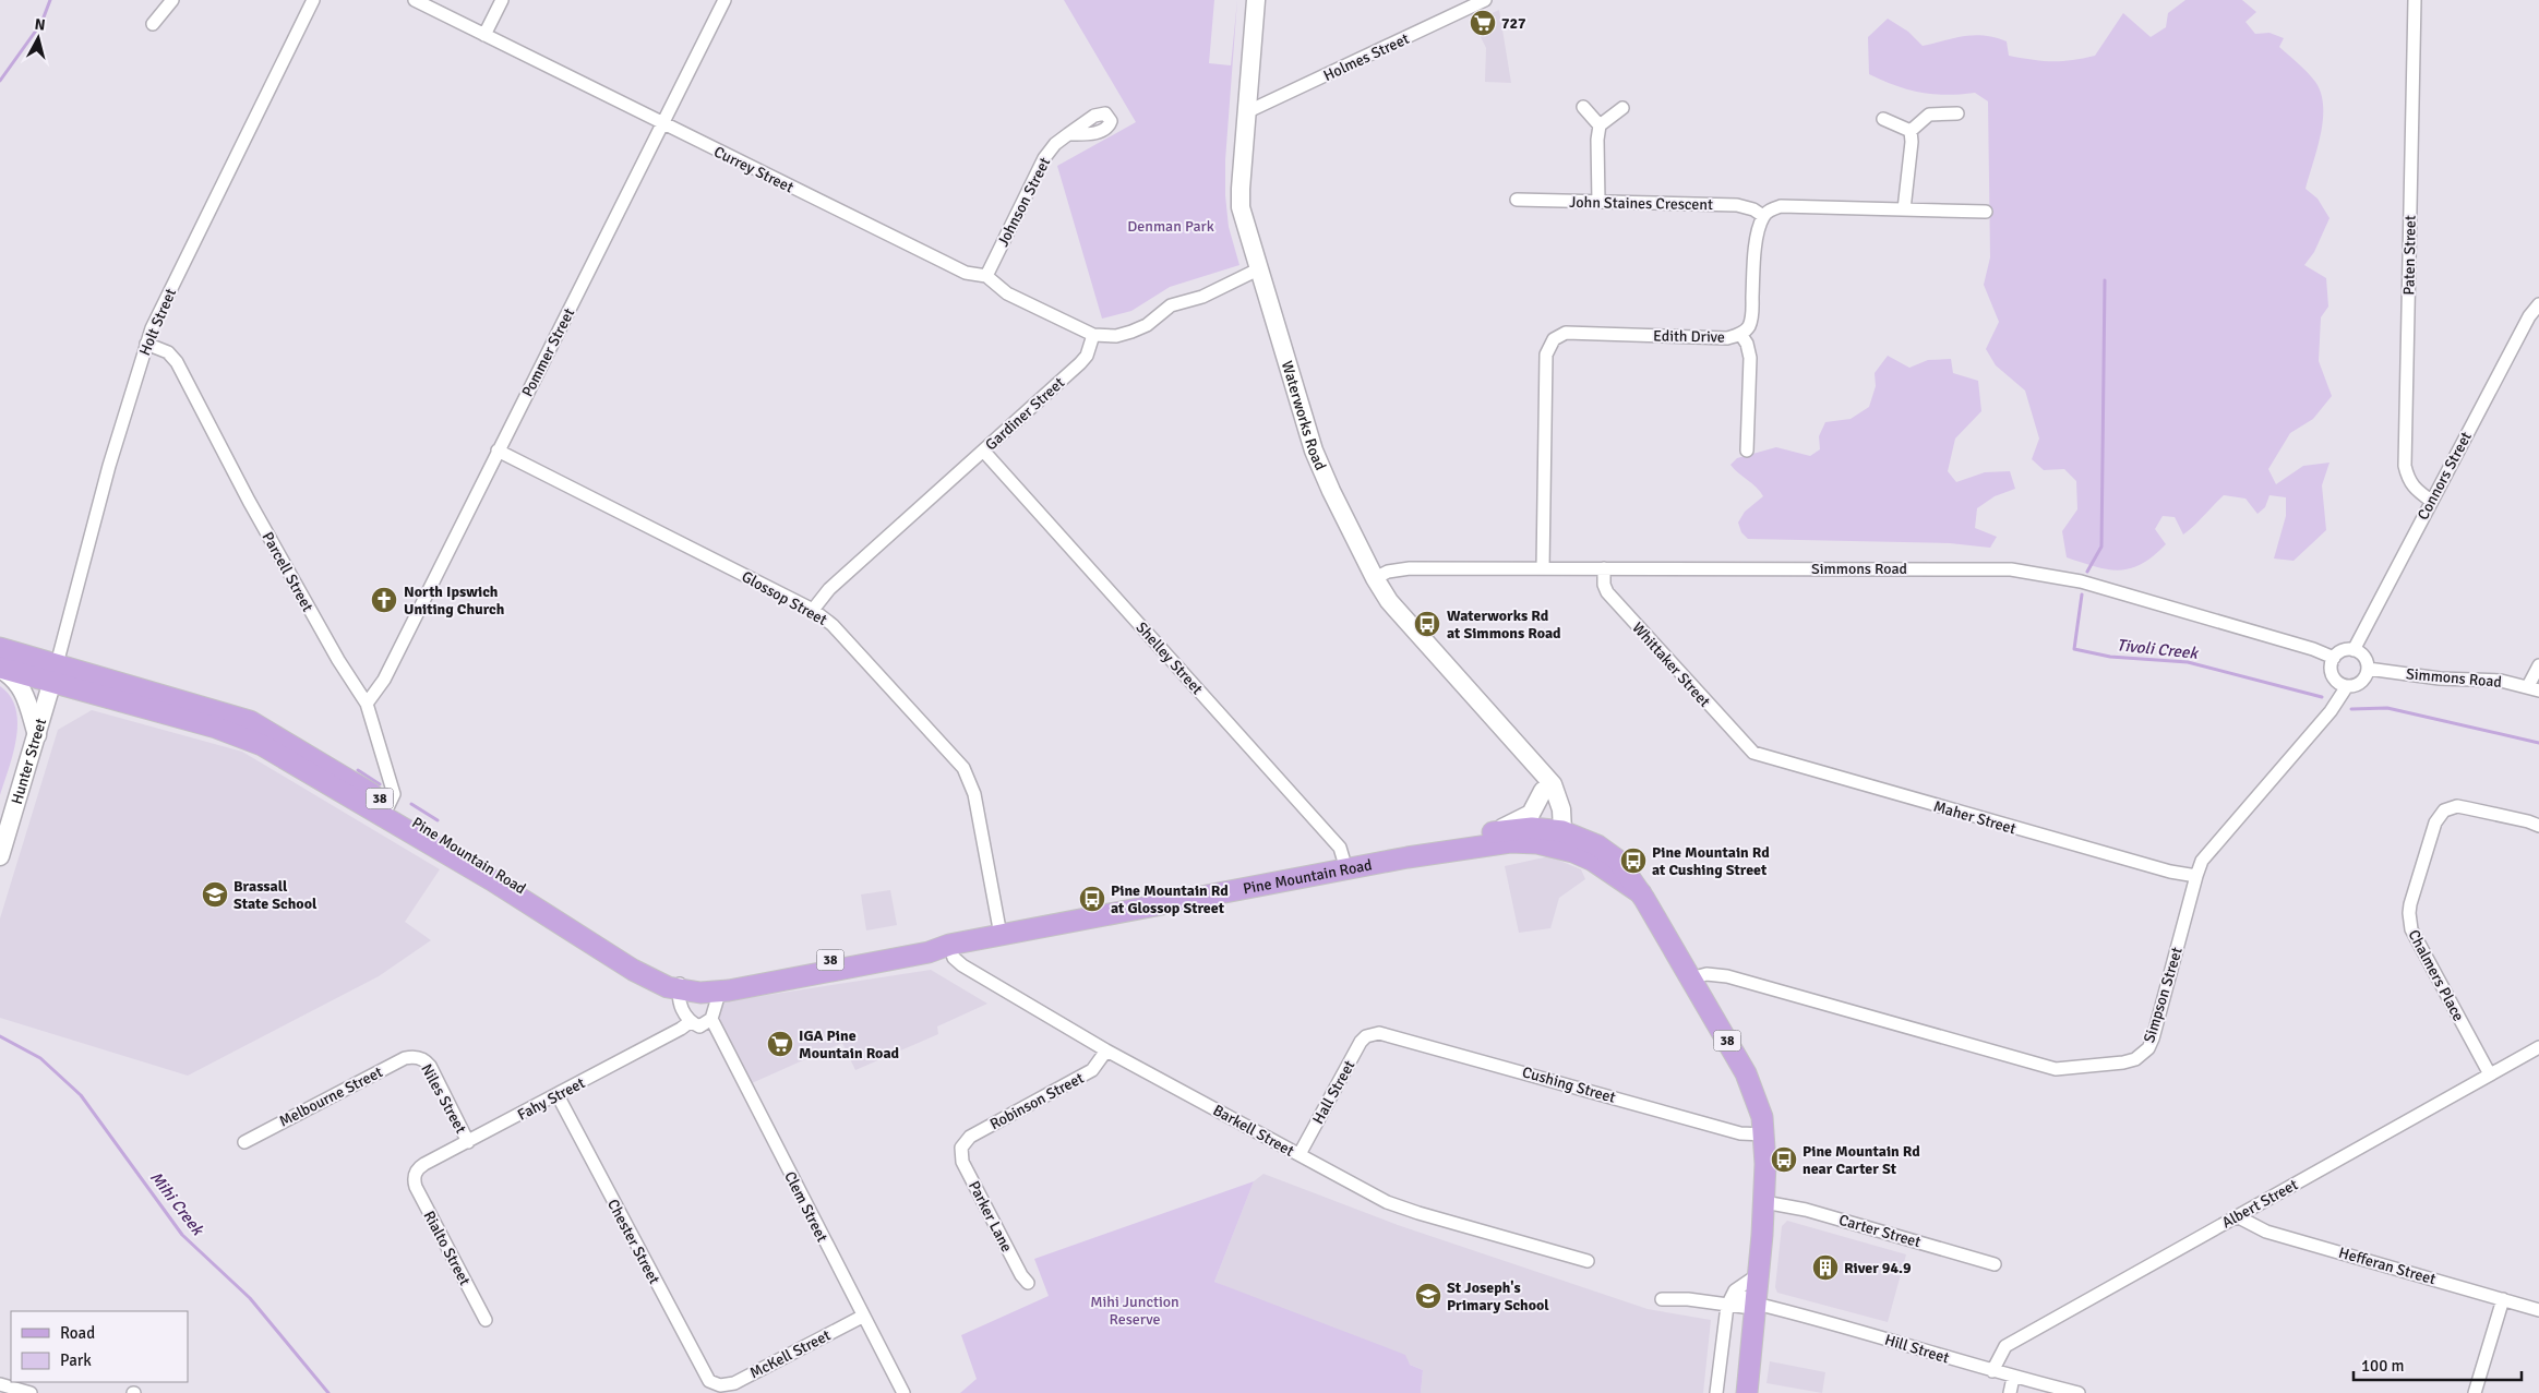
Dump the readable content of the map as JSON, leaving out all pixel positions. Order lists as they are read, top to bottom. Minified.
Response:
{"streets":{"main road":["Waterworks Road","Hunter Street","38","Pine Mountain Road"],"street":["Holmes Street","Currey Street","Johnson Street","John Staines Crescent","Paten Street","Holt Street","Edith Drive","Pommer Street","Gardiner Street","Connors Street","Simmons Road","Parcell Street","Glossop Street","Shelley Street","Whittaker Street","Maher Street","Chalmers Place","Simpson Street","Cushing Street","Hall Street","Melbourne Street","Niles Street","Fahy Street","Robinson Street","Barkell Street","Albert Street","Clem Street","Parker Lane","Carter Street","Chester Street","Rialto Street","Hefferan Street","Hill Street","McKell Street"]},"crossings":[["Holmes Street","Waterworks Road"],["Currey Street","Johnson Street"],["Currey Street","Pommer Street"],["Currey Street","Gardiner Street"],["John Staines Crescent","Edith Drive"],["Paten Street","Connors Street"],["Holt Street","Parcell Street"],["Holt Street","Hunter Street"],["Holt Street","Pine Mountain Road"],["Edith Drive","Simmons Road"],["Pommer Street","Parcell Street"],["Pommer Street","Glossop Street"],["Gardiner Street","Glossop Street"],["Gardiner Street","Shelley Street"],["Waterworks Road","Simmons Road"],["Waterworks Road","Pine Mountain Road"],["Connors Street","Simmons Road"],["Connors Street","Simpson Street"],["Simmons Road","Whittaker Street"],["Simmons Road","Simpson Street"],["Parcell Street","Pine Mountain Road"],["Glossop Street","Pine Mountain Road"],["Shelley Street","Pine Mountain Road"],["Whittaker Street","Maher Street"],["Hunter Street","Pine Mountain Road"],["Maher Street","Simpson Street"],["Pine Mountain Road","Simpson Street"],["Pine Mountain Road","Cushing Street"],["Pine Mountain Road","Barkell Street"],["Pine Mountain Road","Carter Street"],["Pine Mountain Road","Hill Street"],["Chalmers Place","Albert Street"],["Cushing Street","Hall Street"],["Hall Street","Barkell Street"],["Melbourne Street","Niles Street"],["Niles Street","Fahy Street"],["Fahy Street","Chester Street"],["Fahy Street","Rialto Street"],["Robinson Street","Barkell Street"],["Robinson Street","Parker Lane"],["Albert Street","Hefferan Street"],["Albert Street","Hill Street"],["Clem Street","McKell Street"],["Chester Street","McKell Street"]],"water":["Tivoli Creek","Mihi Creek"],"parks":["Denman Park","Mihi Junction Reserve"],"places":{"supermarket":["727","IGA Pine Mountain Road"],"church":["North Ipswich Uniting Church"],"bus stop":["Waterworks Rd at Simmons Road","Pine Mountain Rd at Cushing Street","Pine Mountain Rd at Glossop Street","Pine Mountain Rd near Carter St"],"school or university":["Brassall State School","St Joseph's Primary School"],"building":["River 94.9"]},"legend":["Road","Park"],"scale_bar":"100 m","north":"top"}
